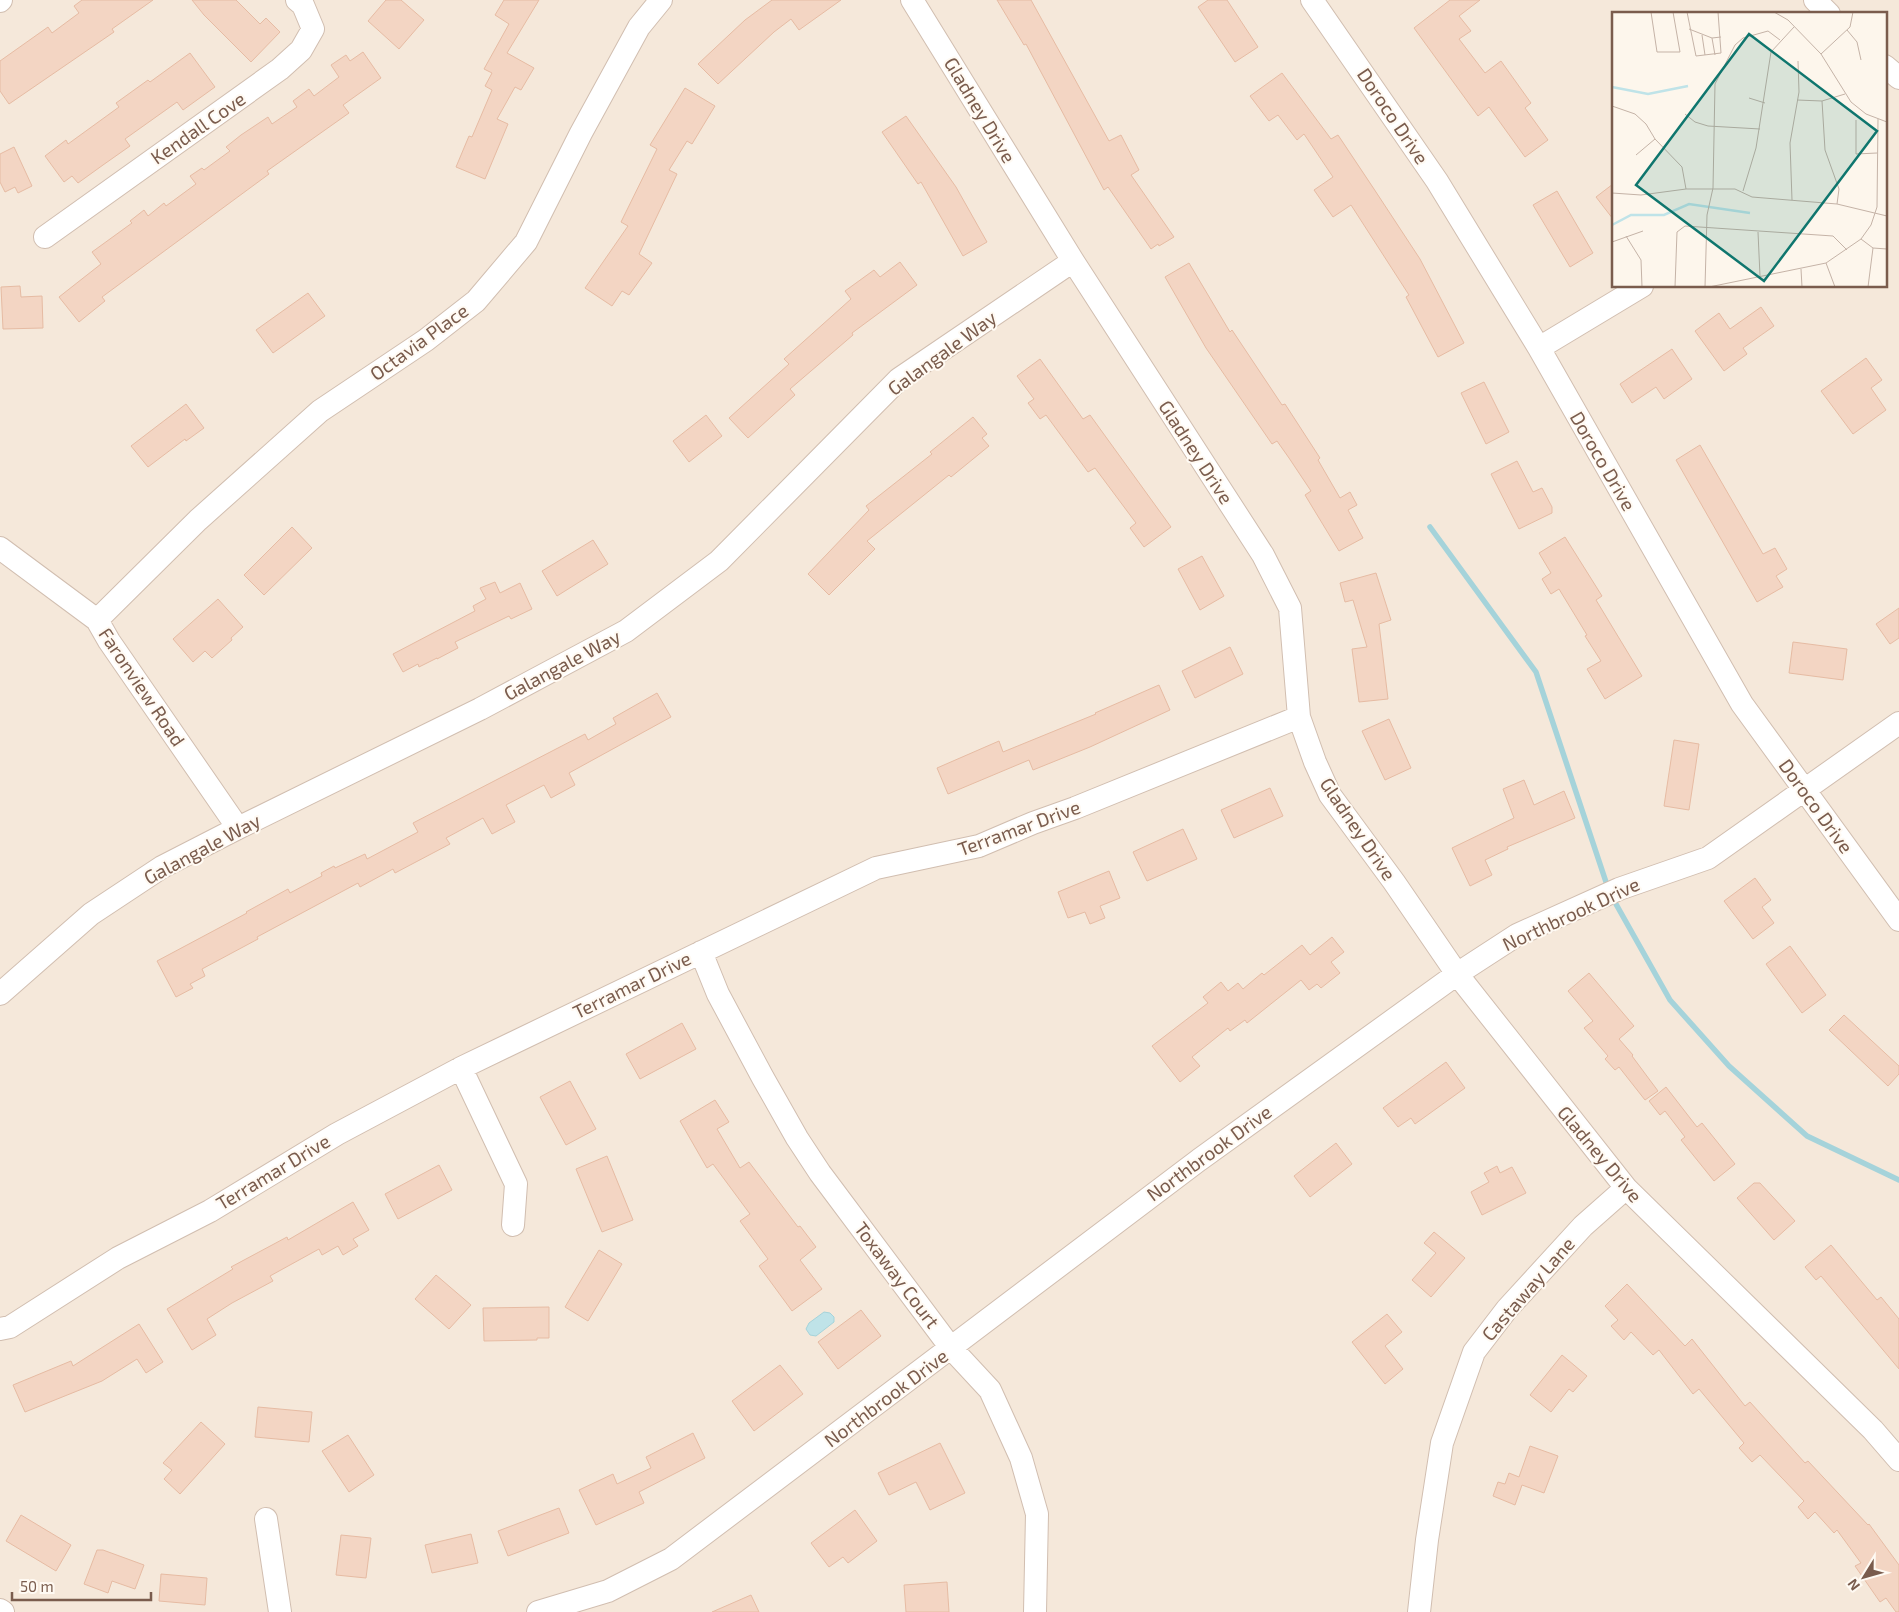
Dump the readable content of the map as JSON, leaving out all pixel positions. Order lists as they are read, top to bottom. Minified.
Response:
{"streets":{"street":["Gladney Drive","Doroco Drive","Kendall Cove","Octavia Place","Galangale Way","Faronview Road","Terramar Drive","Northbrook Drive","Toxaway Court","Castaway Lane"]},"crossings":[["Gladney Drive","Galangale Way"],["Gladney Drive","Terramar Drive"],["Gladney Drive","Northbrook Drive"],["Gladney Drive","Castaway Lane"],["Doroco Drive","Northbrook Drive"],["Octavia Place","Faronview Road"],["Galangale Way","Faronview Road"],["Terramar Drive","Toxaway Court"],["Northbrook Drive","Toxaway Court"]],"scale_bar":"50 m","north":"bottom left"}
